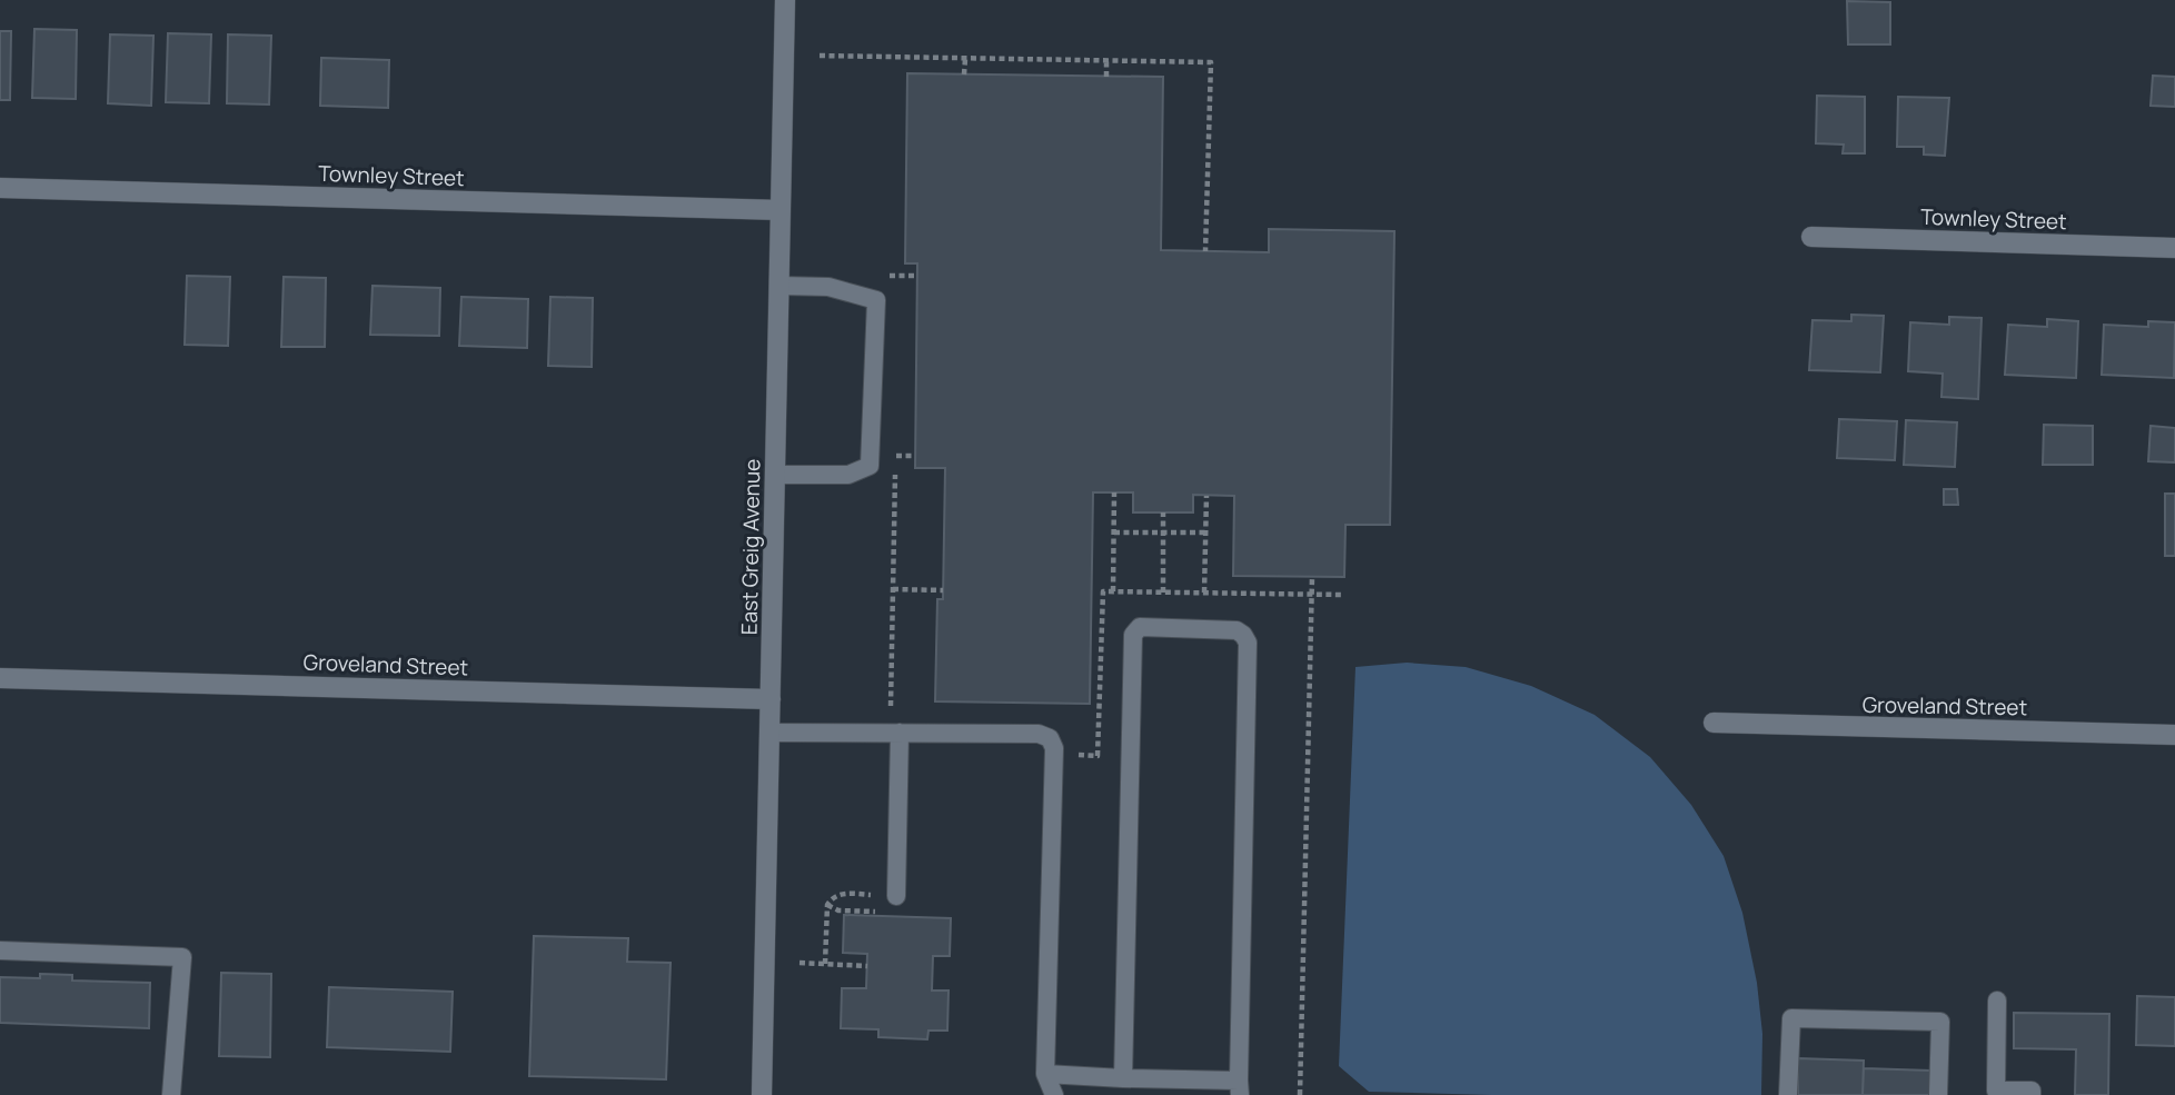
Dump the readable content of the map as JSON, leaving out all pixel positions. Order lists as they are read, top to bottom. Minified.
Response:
{"streets":{"street":["Townley Street","East Greig Avenue","Groveland Street"]},"crossings":[["Townley Street","East Greig Avenue"],["East Greig Avenue","Groveland Street"]]}
